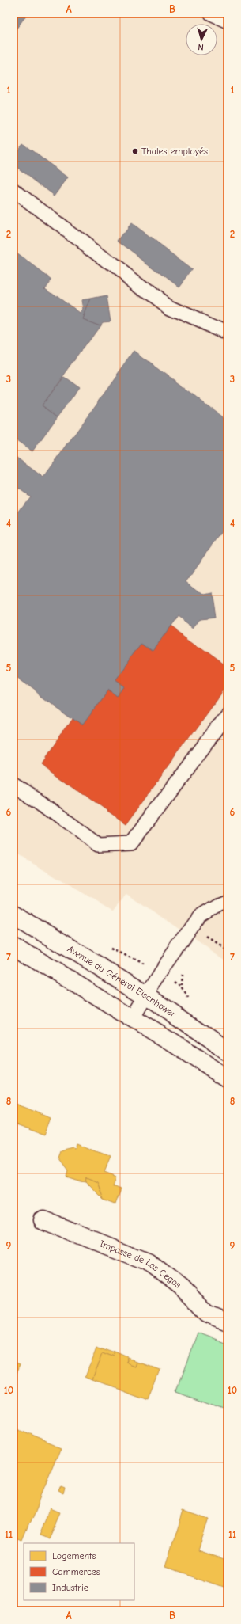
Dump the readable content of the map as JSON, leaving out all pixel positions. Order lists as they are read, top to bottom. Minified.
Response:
{"streets":{"main road":["Avenue du Général Eisenhower","Impasse de Las Cegos"]},"places":["Thales employés"],"legend":["Logements","Commerces","Industrie"],"north":"bottom","grid":{"columns":["A","B"],"rows":["1","2","3","4","5","6","7","8","9","10","11"]}}
